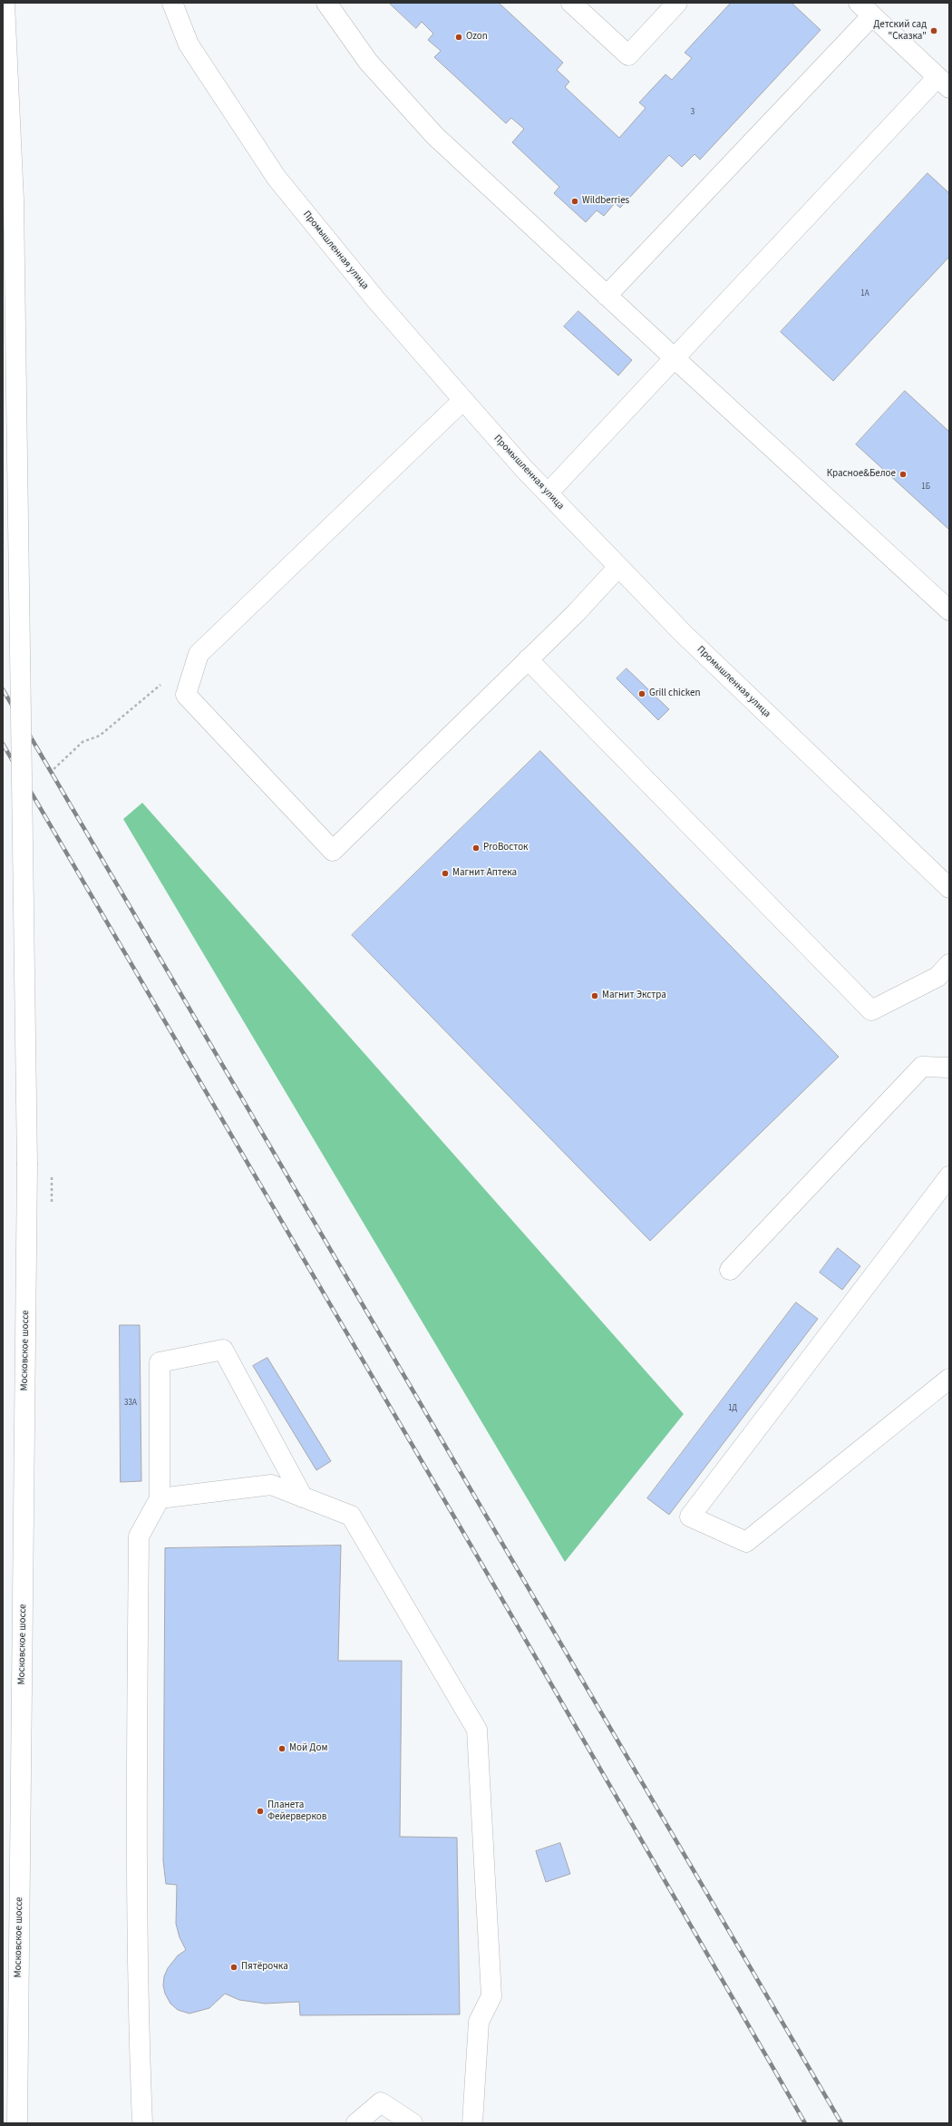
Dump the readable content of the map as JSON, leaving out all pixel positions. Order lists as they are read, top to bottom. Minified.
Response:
{"streets":{"main road":["Промышленная улица","Московское шоссе"]},"places":["Детский сад \"Сказка\"","Ozon","Wildberries","Красное&Белое","Grill chicken","ProВосток","Магнит Аптека","Магнит Экстра","Мой Дом","Планета Фейерверков","Пятёрочка"],"house_numbers":["3","1А","1Б","33А","1Д"]}
